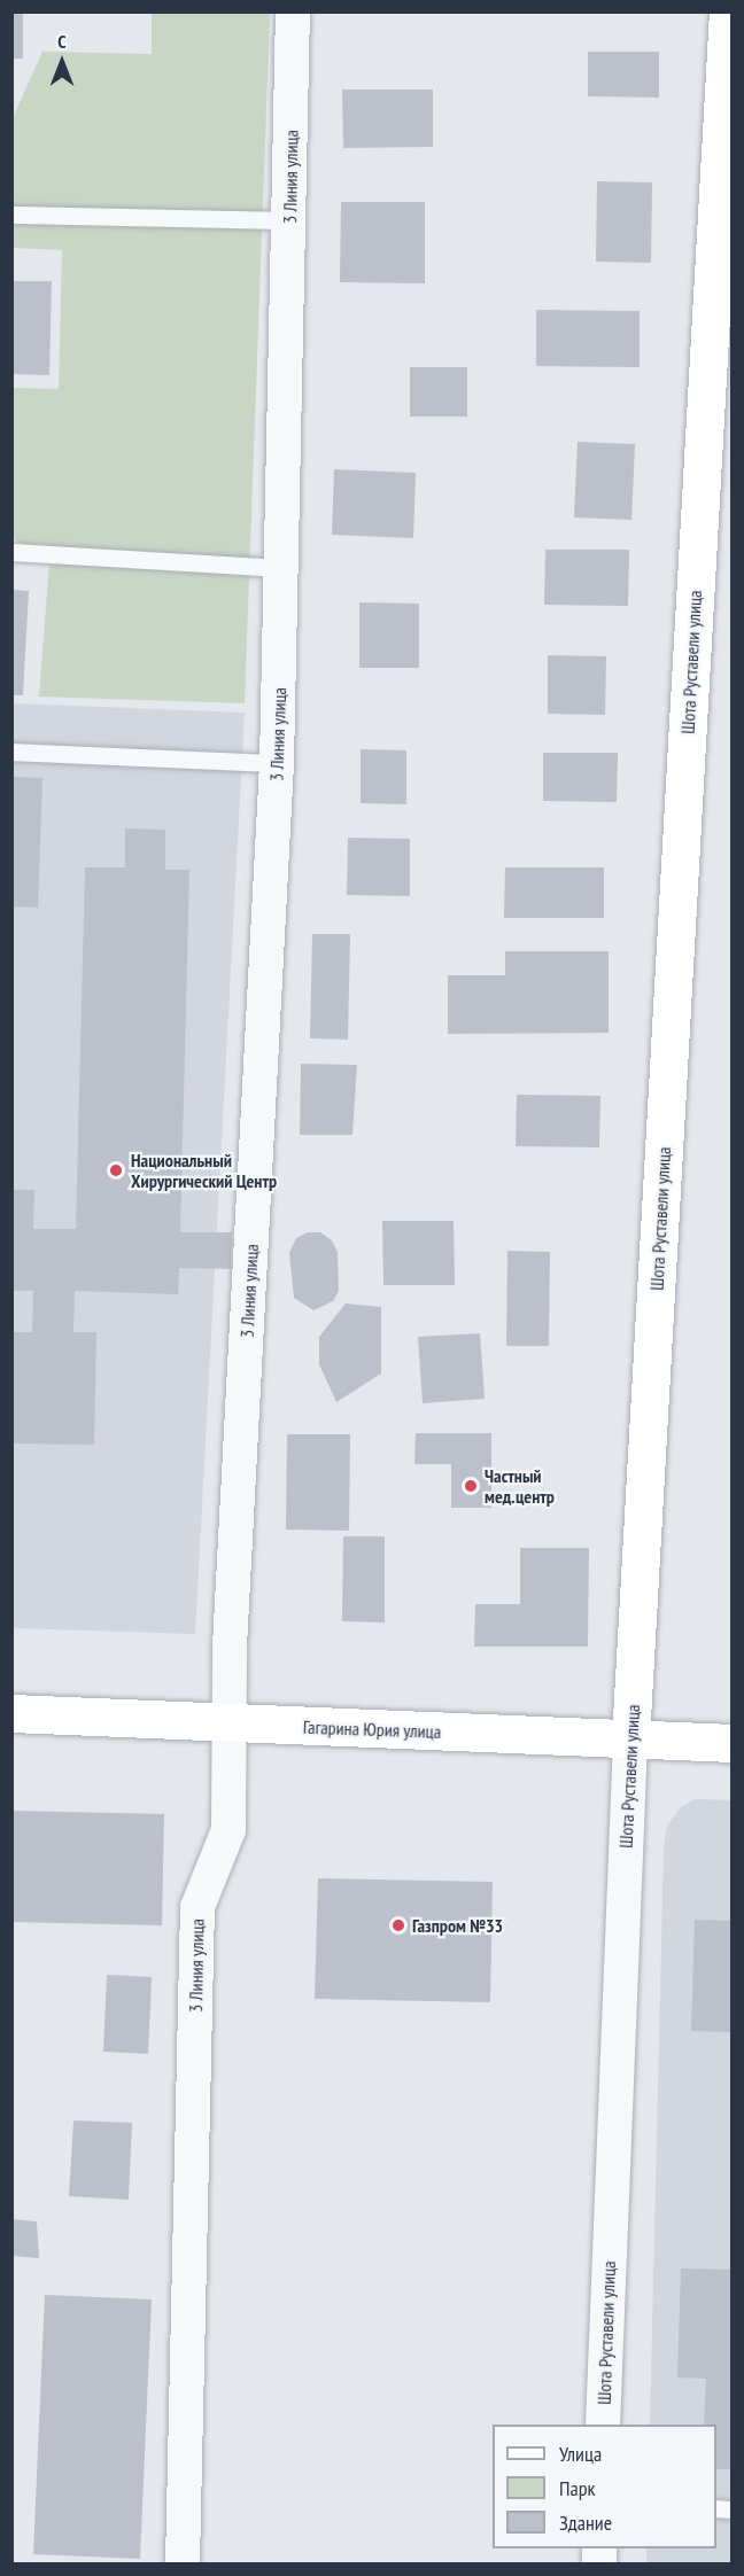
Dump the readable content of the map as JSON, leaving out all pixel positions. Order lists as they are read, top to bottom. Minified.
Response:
{"streets":{"street":["3 Линия улица","Шота Руставели улица","Гагарина Юрия улица"]},"crossings":[["3 Линия улица","Гагарина Юрия улица"],["Шота Руставели улица","Гагарина Юрия улица"]],"places":["Национальный Хирургический Центр","Частный мед.центр","Газпром №33"],"legend":["Улица","Парк","Здание"],"north":"top"}
